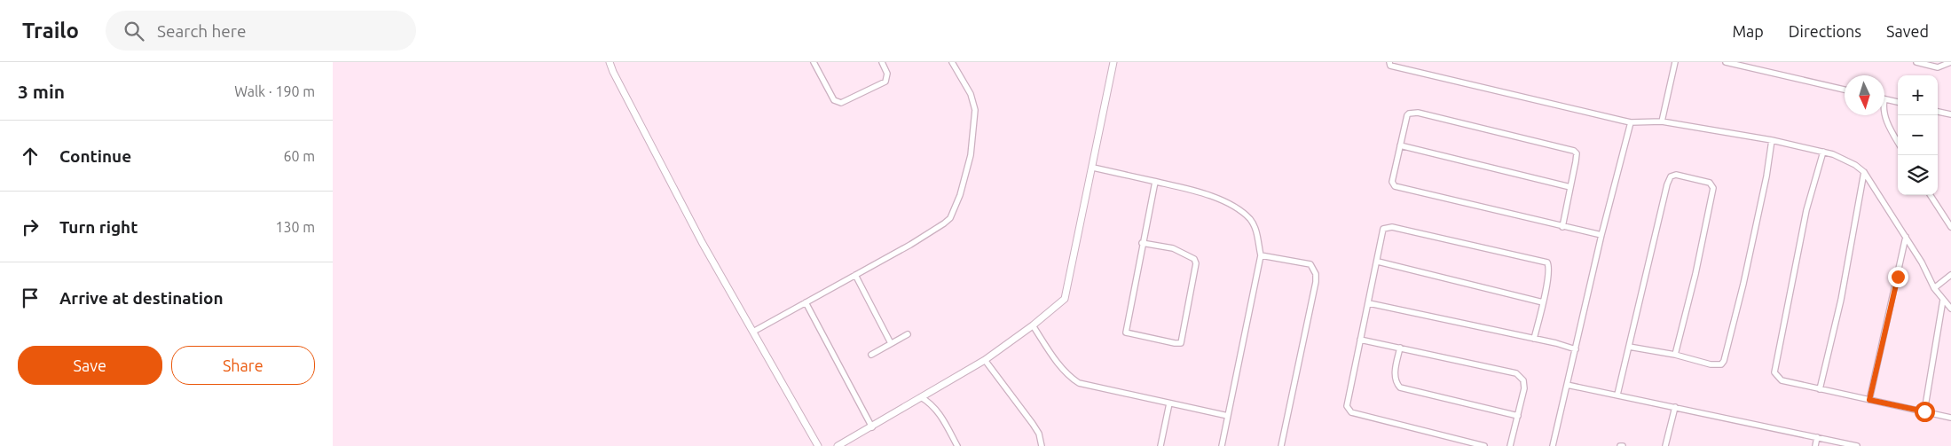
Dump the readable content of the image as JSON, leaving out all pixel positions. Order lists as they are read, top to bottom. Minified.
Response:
{"north":"bottom","page":{"header":"Trailo","search":"Search here","nav":["Map","Directions","Saved"],"heading":["3 min","Walk · 190 m"],"map_buttons":["+","−"],"list":[["Continue","60 m"],["Turn right","130 m"],"Arrive at destination"],"buttons":["Save","Share"]}}
